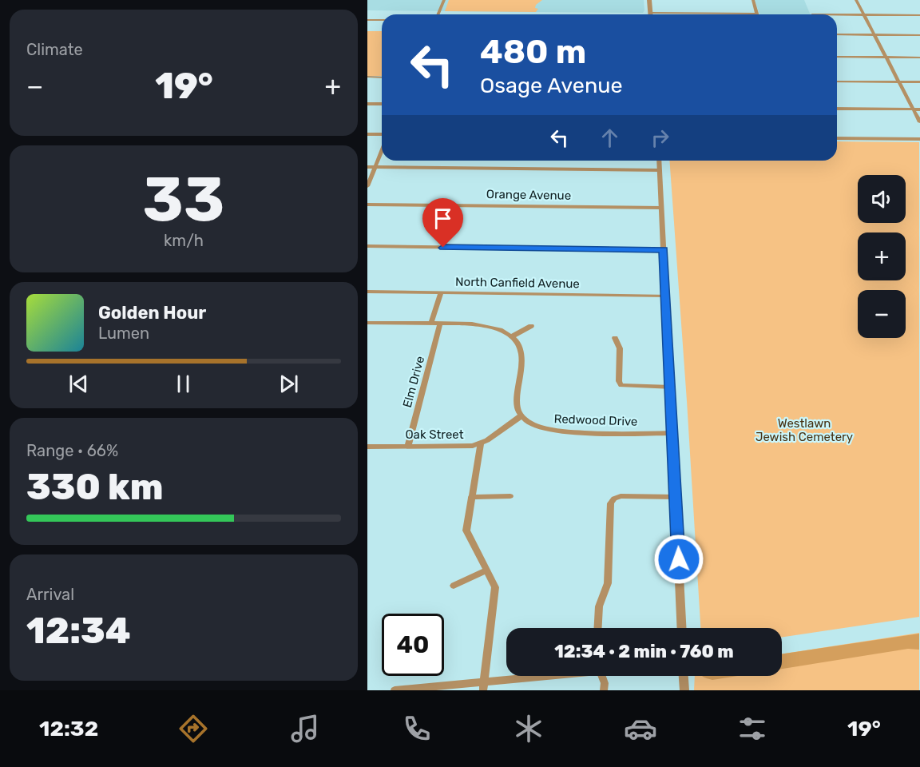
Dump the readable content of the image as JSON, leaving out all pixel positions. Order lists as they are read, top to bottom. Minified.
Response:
{"streets":{"street":["Orange Avenue","North Canfield Avenue","Elm Drive","Redwood Drive","Oak Street"]},"crossings":[["Elm Drive","Oak Street"],["Redwood Drive","Oak Street"]],"parks":["Westlawn Jewish Cemetery"],"page":{"tile":["Climate",["33","km/h"],["Range · 66%","330 km"],["Arrival","12:34"]],"turn":["480 m","Osage Avenue"],"heat":["−","19°","+"],"map_buttons":["+","−"],"song":["Golden Hour","Lumen"],"limit":"40","trip":"12:34 · 2 min · 760 m","tabs":["12:32","19°"]}}
